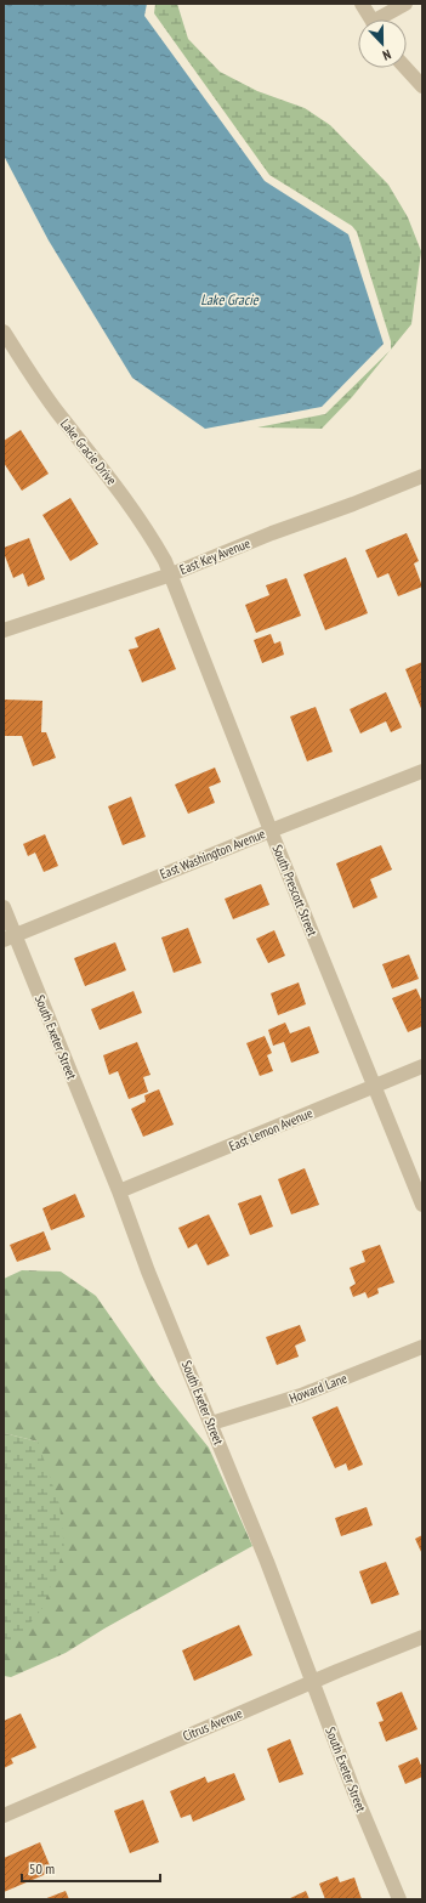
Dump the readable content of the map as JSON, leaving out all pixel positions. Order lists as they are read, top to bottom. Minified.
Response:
{"streets":{"street":["Lake Gracie Drive","East Key Avenue","East Washington Avenue","South Prescott Street","South Exeter Street","East Lemon Avenue","Howard Lane","Citrus Avenue"]},"crossings":[["Lake Gracie Drive","East Key Avenue"],["Lake Gracie Drive","South Prescott Street"],["East Key Avenue","South Prescott Street"],["East Washington Avenue","South Prescott Street"],["East Washington Avenue","South Exeter Street"],["South Prescott Street","East Lemon Avenue"],["South Exeter Street","East Lemon Avenue"],["South Exeter Street","Howard Lane"],["South Exeter Street","Citrus Avenue"]],"water":["Lake Gracie"],"scale_bar":"50 m","north":"bottom"}
